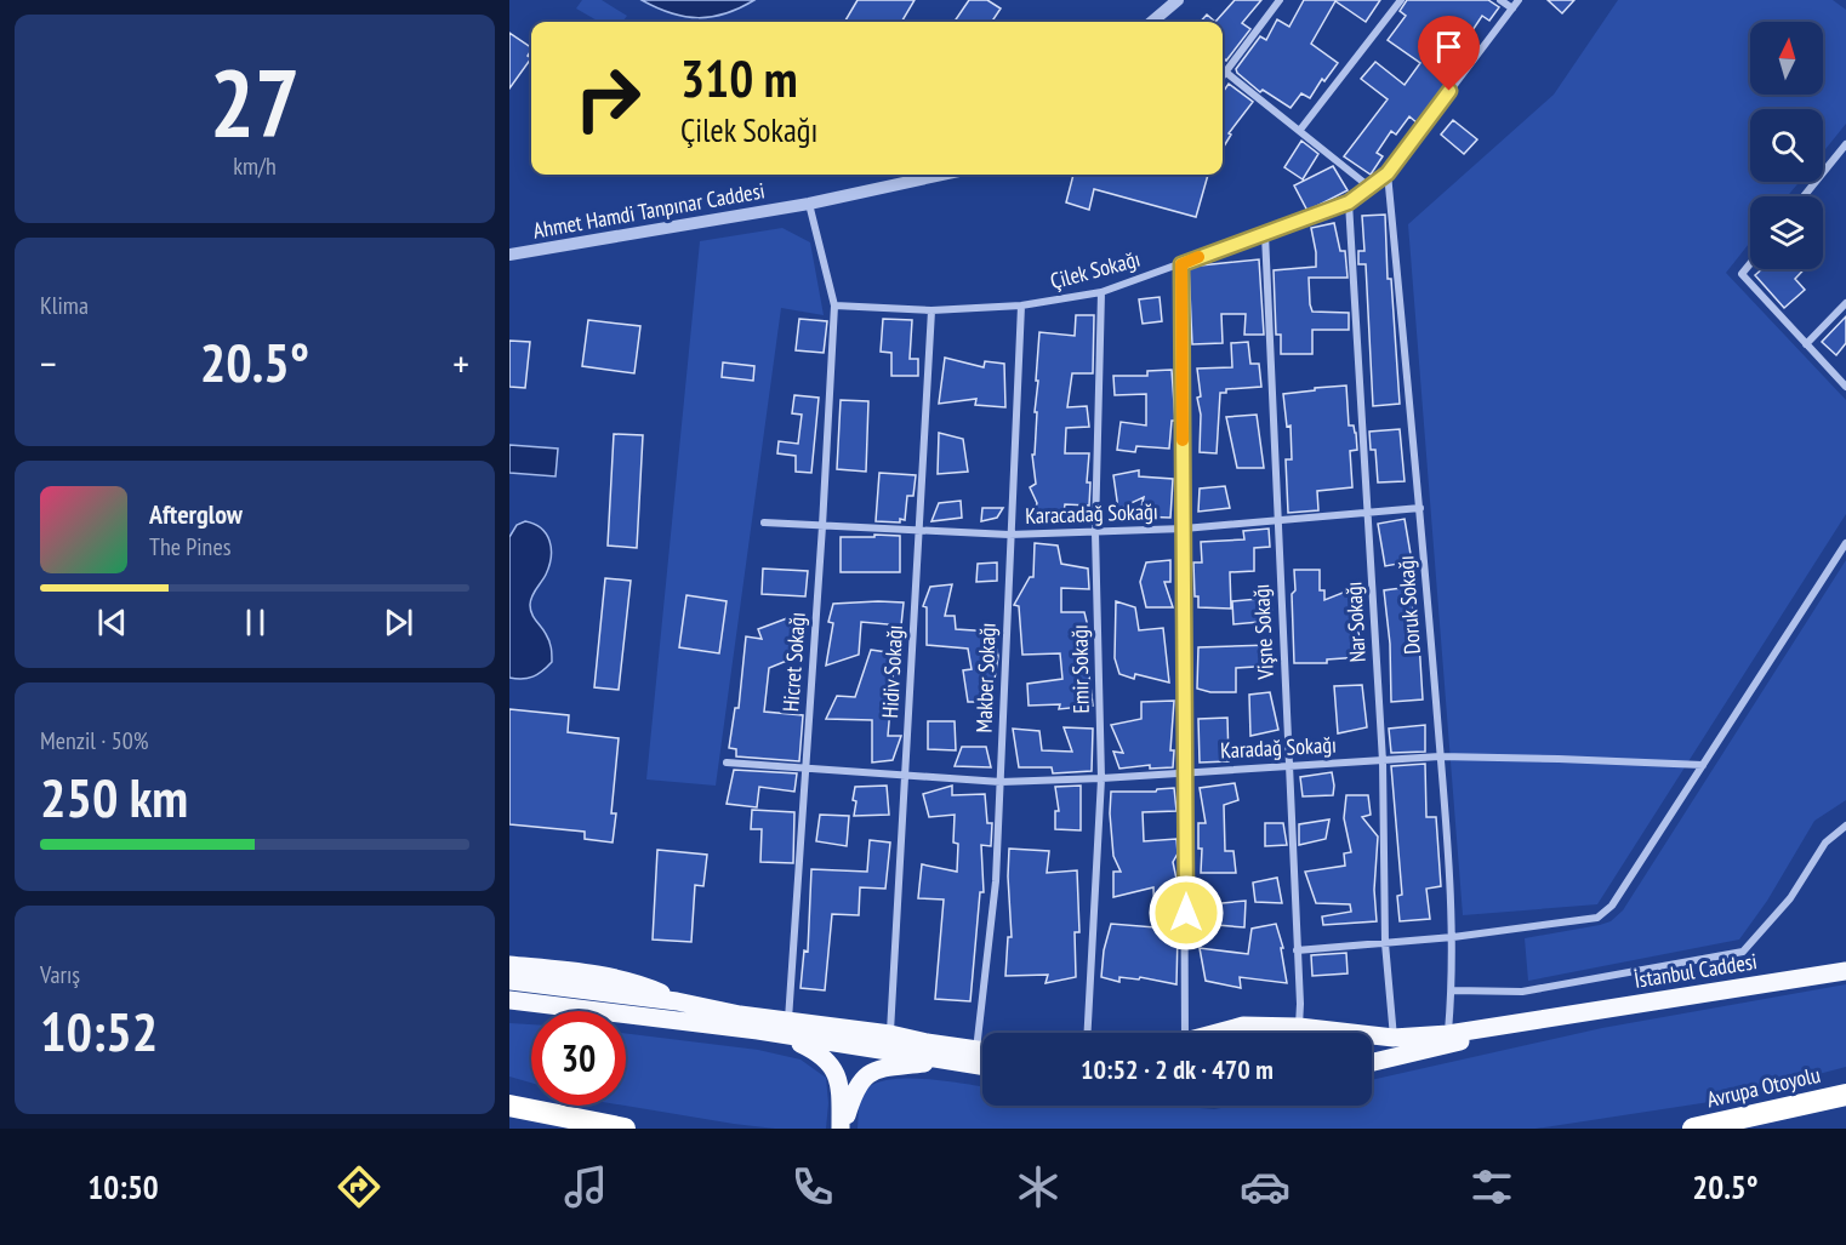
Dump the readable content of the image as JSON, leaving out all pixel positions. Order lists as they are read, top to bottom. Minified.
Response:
{"streets":{"highway":["Avrupa Otoyolu"],"main road":["İstanbul Caddesi"],"street":["Ahmet Hamdi Tanpınar Caddesi","Çilek Sokağı","Karacadağ Sokağı","Doruk Sokağı","Nar Sokağı","Vişne Sokağı","Hicret Sokağı","Emir Sokağı","Hidiv Sokağı","Makber Sokağı","Karadağ Sokağı"]},"crossings":[["Ahmet Hamdi Tanpınar Caddesi","Hicret Sokağı"],["Çilek Sokağı","Doruk Sokağı"],["Çilek Sokağı","Nar Sokağı"],["Çilek Sokağı","Vişne Sokağı"],["Çilek Sokağı","Hicret Sokağı"],["Çilek Sokağı","Emir Sokağı"],["Çilek Sokağı","Hidiv Sokağı"],["Çilek Sokağı","Makber Sokağı"],["Karacadağ Sokağı","Doruk Sokağı"],["Karacadağ Sokağı","Nar Sokağı"],["Karacadağ Sokağı","Vişne Sokağı"],["Karacadağ Sokağı","Hicret Sokağı"],["Karacadağ Sokağı","Emir Sokağı"],["Karacadağ Sokağı","Hidiv Sokağı"],["Karacadağ Sokağı","Makber Sokağı"],["Doruk Sokağı","Karadağ Sokağı"],["Nar Sokağı","Karadağ Sokağı"],["Vişne Sokağı","Karadağ Sokağı"],["Hicret Sokağı","Karadağ Sokağı"],["Emir Sokağı","Karadağ Sokağı"],["Hidiv Sokağı","Karadağ Sokağı"],["Makber Sokağı","Karadağ Sokağı"]],"north":"top","page":{"tile":[["27","km/h"],"Klima",["Menzil · 50%","250 km"],["Varış","10:52"]],"turn":["310 m","Çilek Sokağı"],"heat":["−","20.5°","+"],"song":["Afterglow","The Pines"],"limit":"30","trip":"10:52 · 2 dk · 470 m","tabs":["10:50","20.5°"]}}
